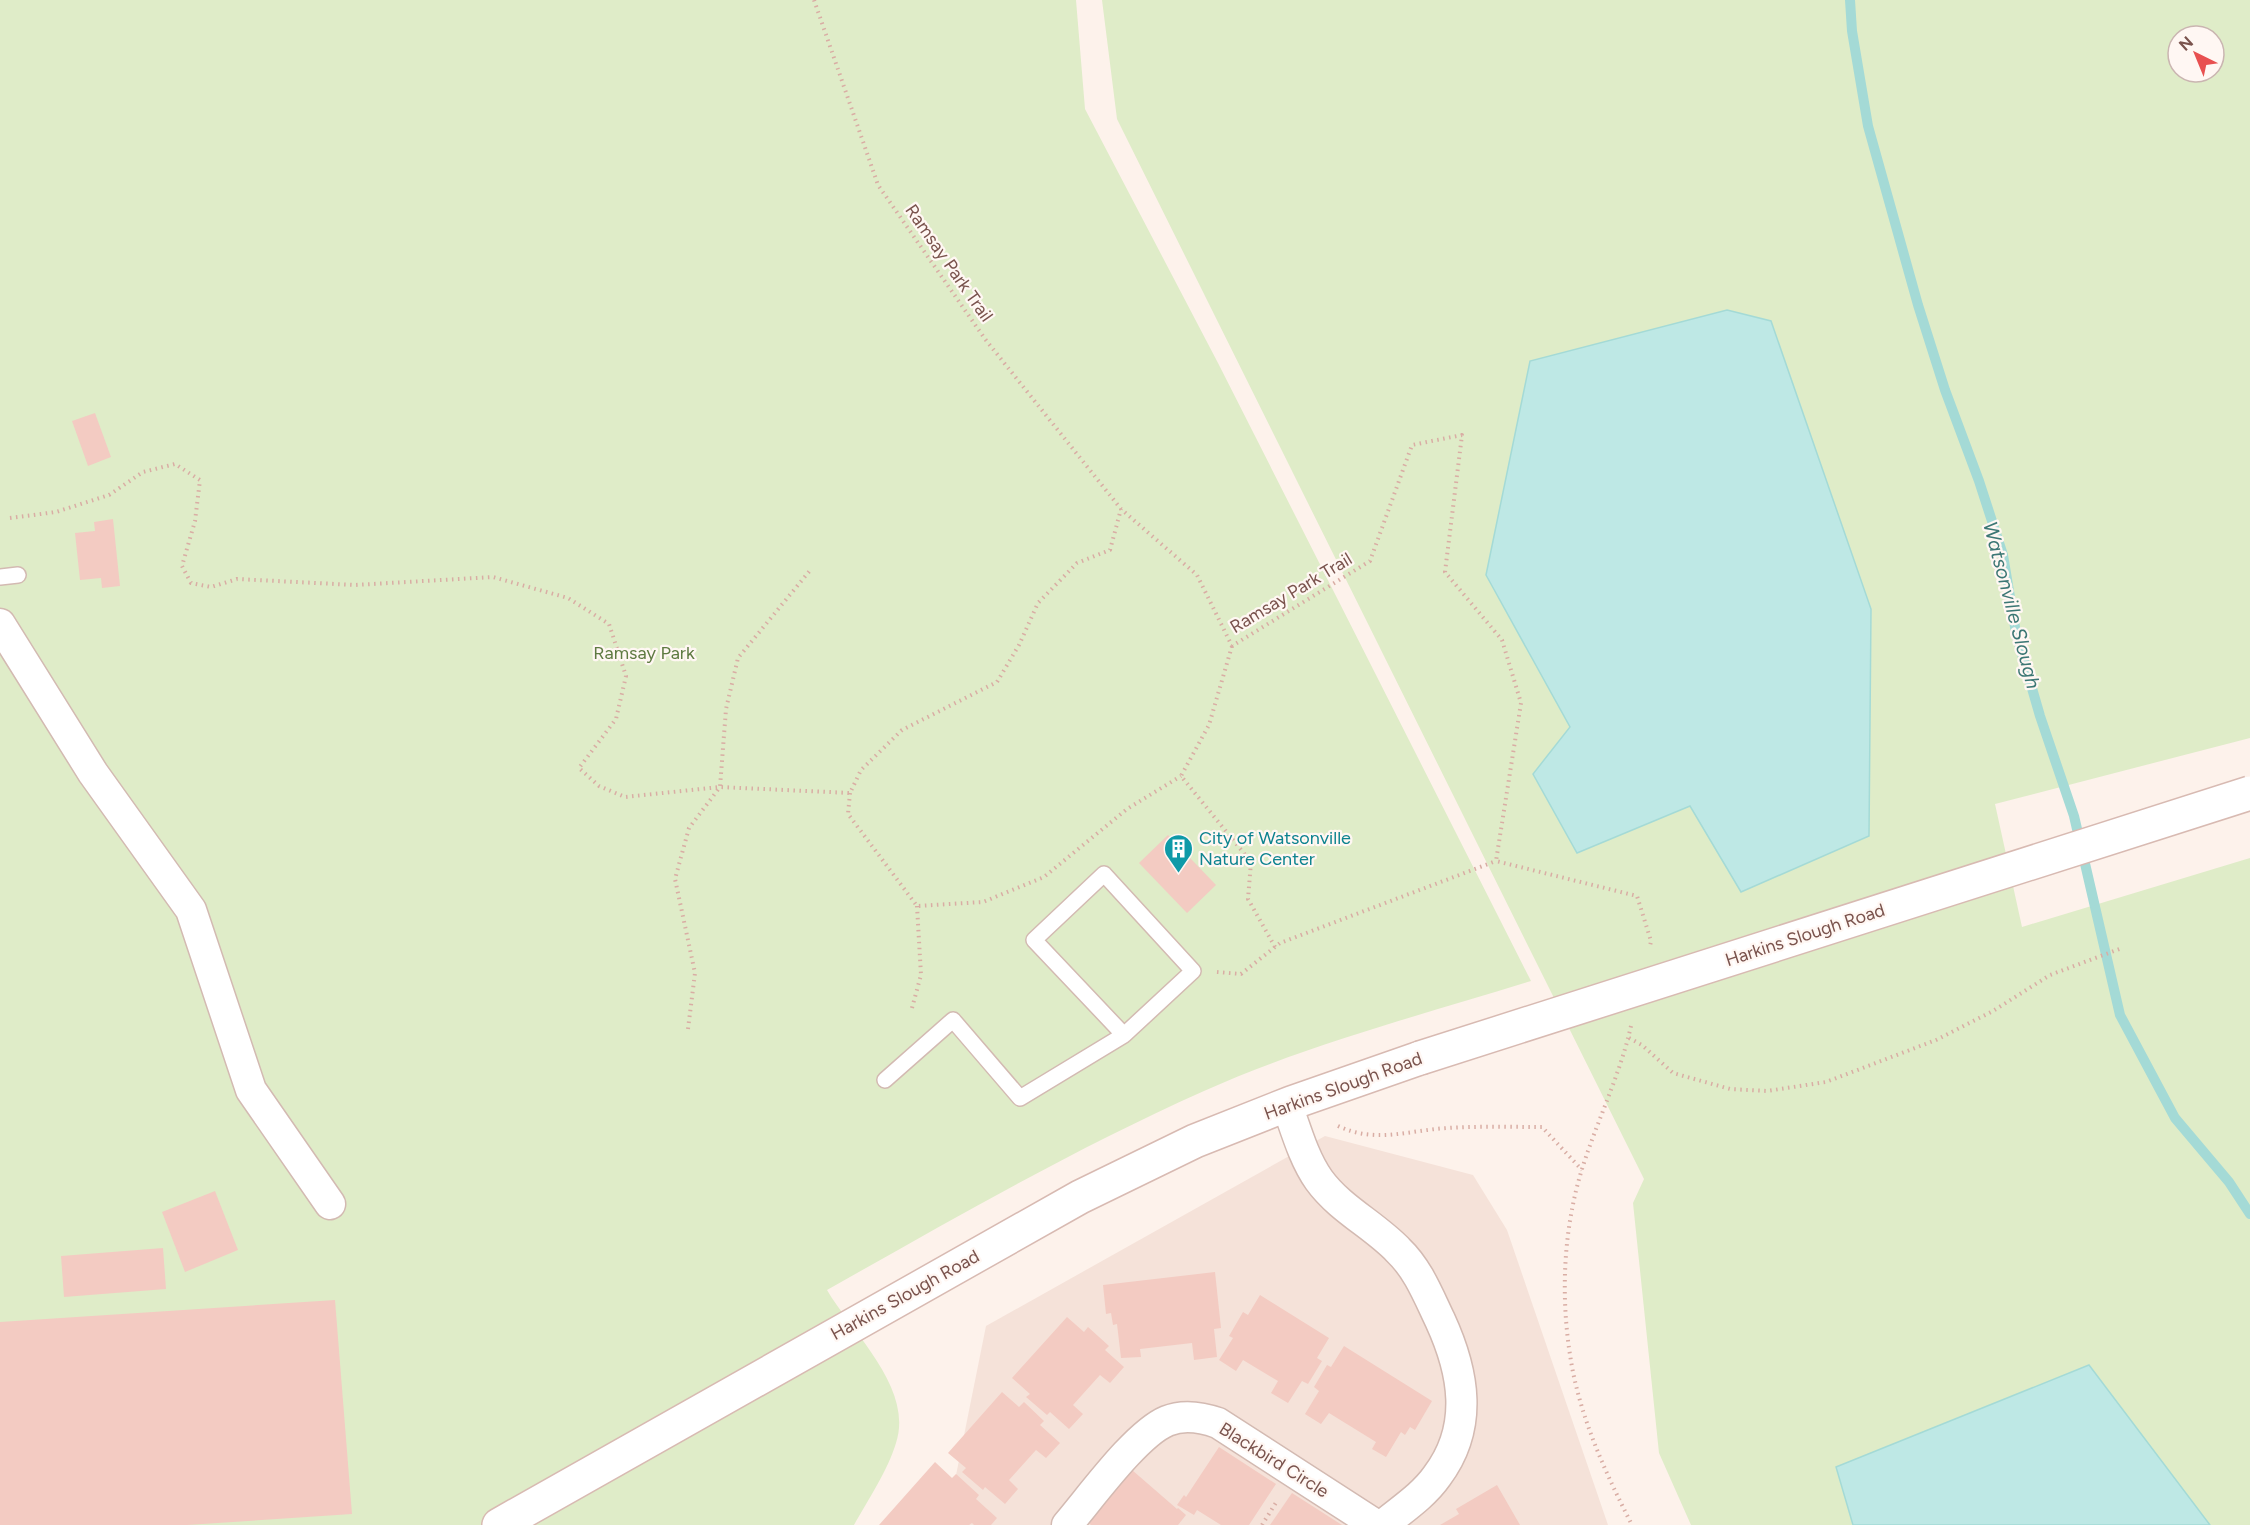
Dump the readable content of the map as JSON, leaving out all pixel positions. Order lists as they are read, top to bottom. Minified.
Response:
{"streets":{"main road":["Harkins Slough Road"],"street":["Blackbird Circle"],"path":["Ramsay Park Trail"]},"water":["Watsonville Slough"],"parks":["Ramsay Park"],"places":{"building":["City of Watsonville Nature Center"]},"north":"top left"}
